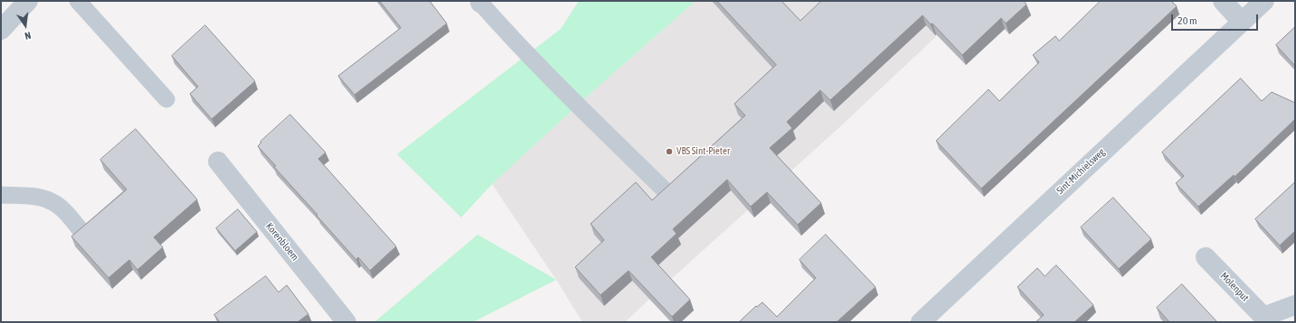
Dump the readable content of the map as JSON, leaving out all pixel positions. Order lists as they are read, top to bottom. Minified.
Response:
{"streets":{"street":["Sint-Michielsweg","Korenbloem","Molenput"]},"places":["VBS Sint-Pieter"],"scale_bar":"20 m","north":"bottom"}
